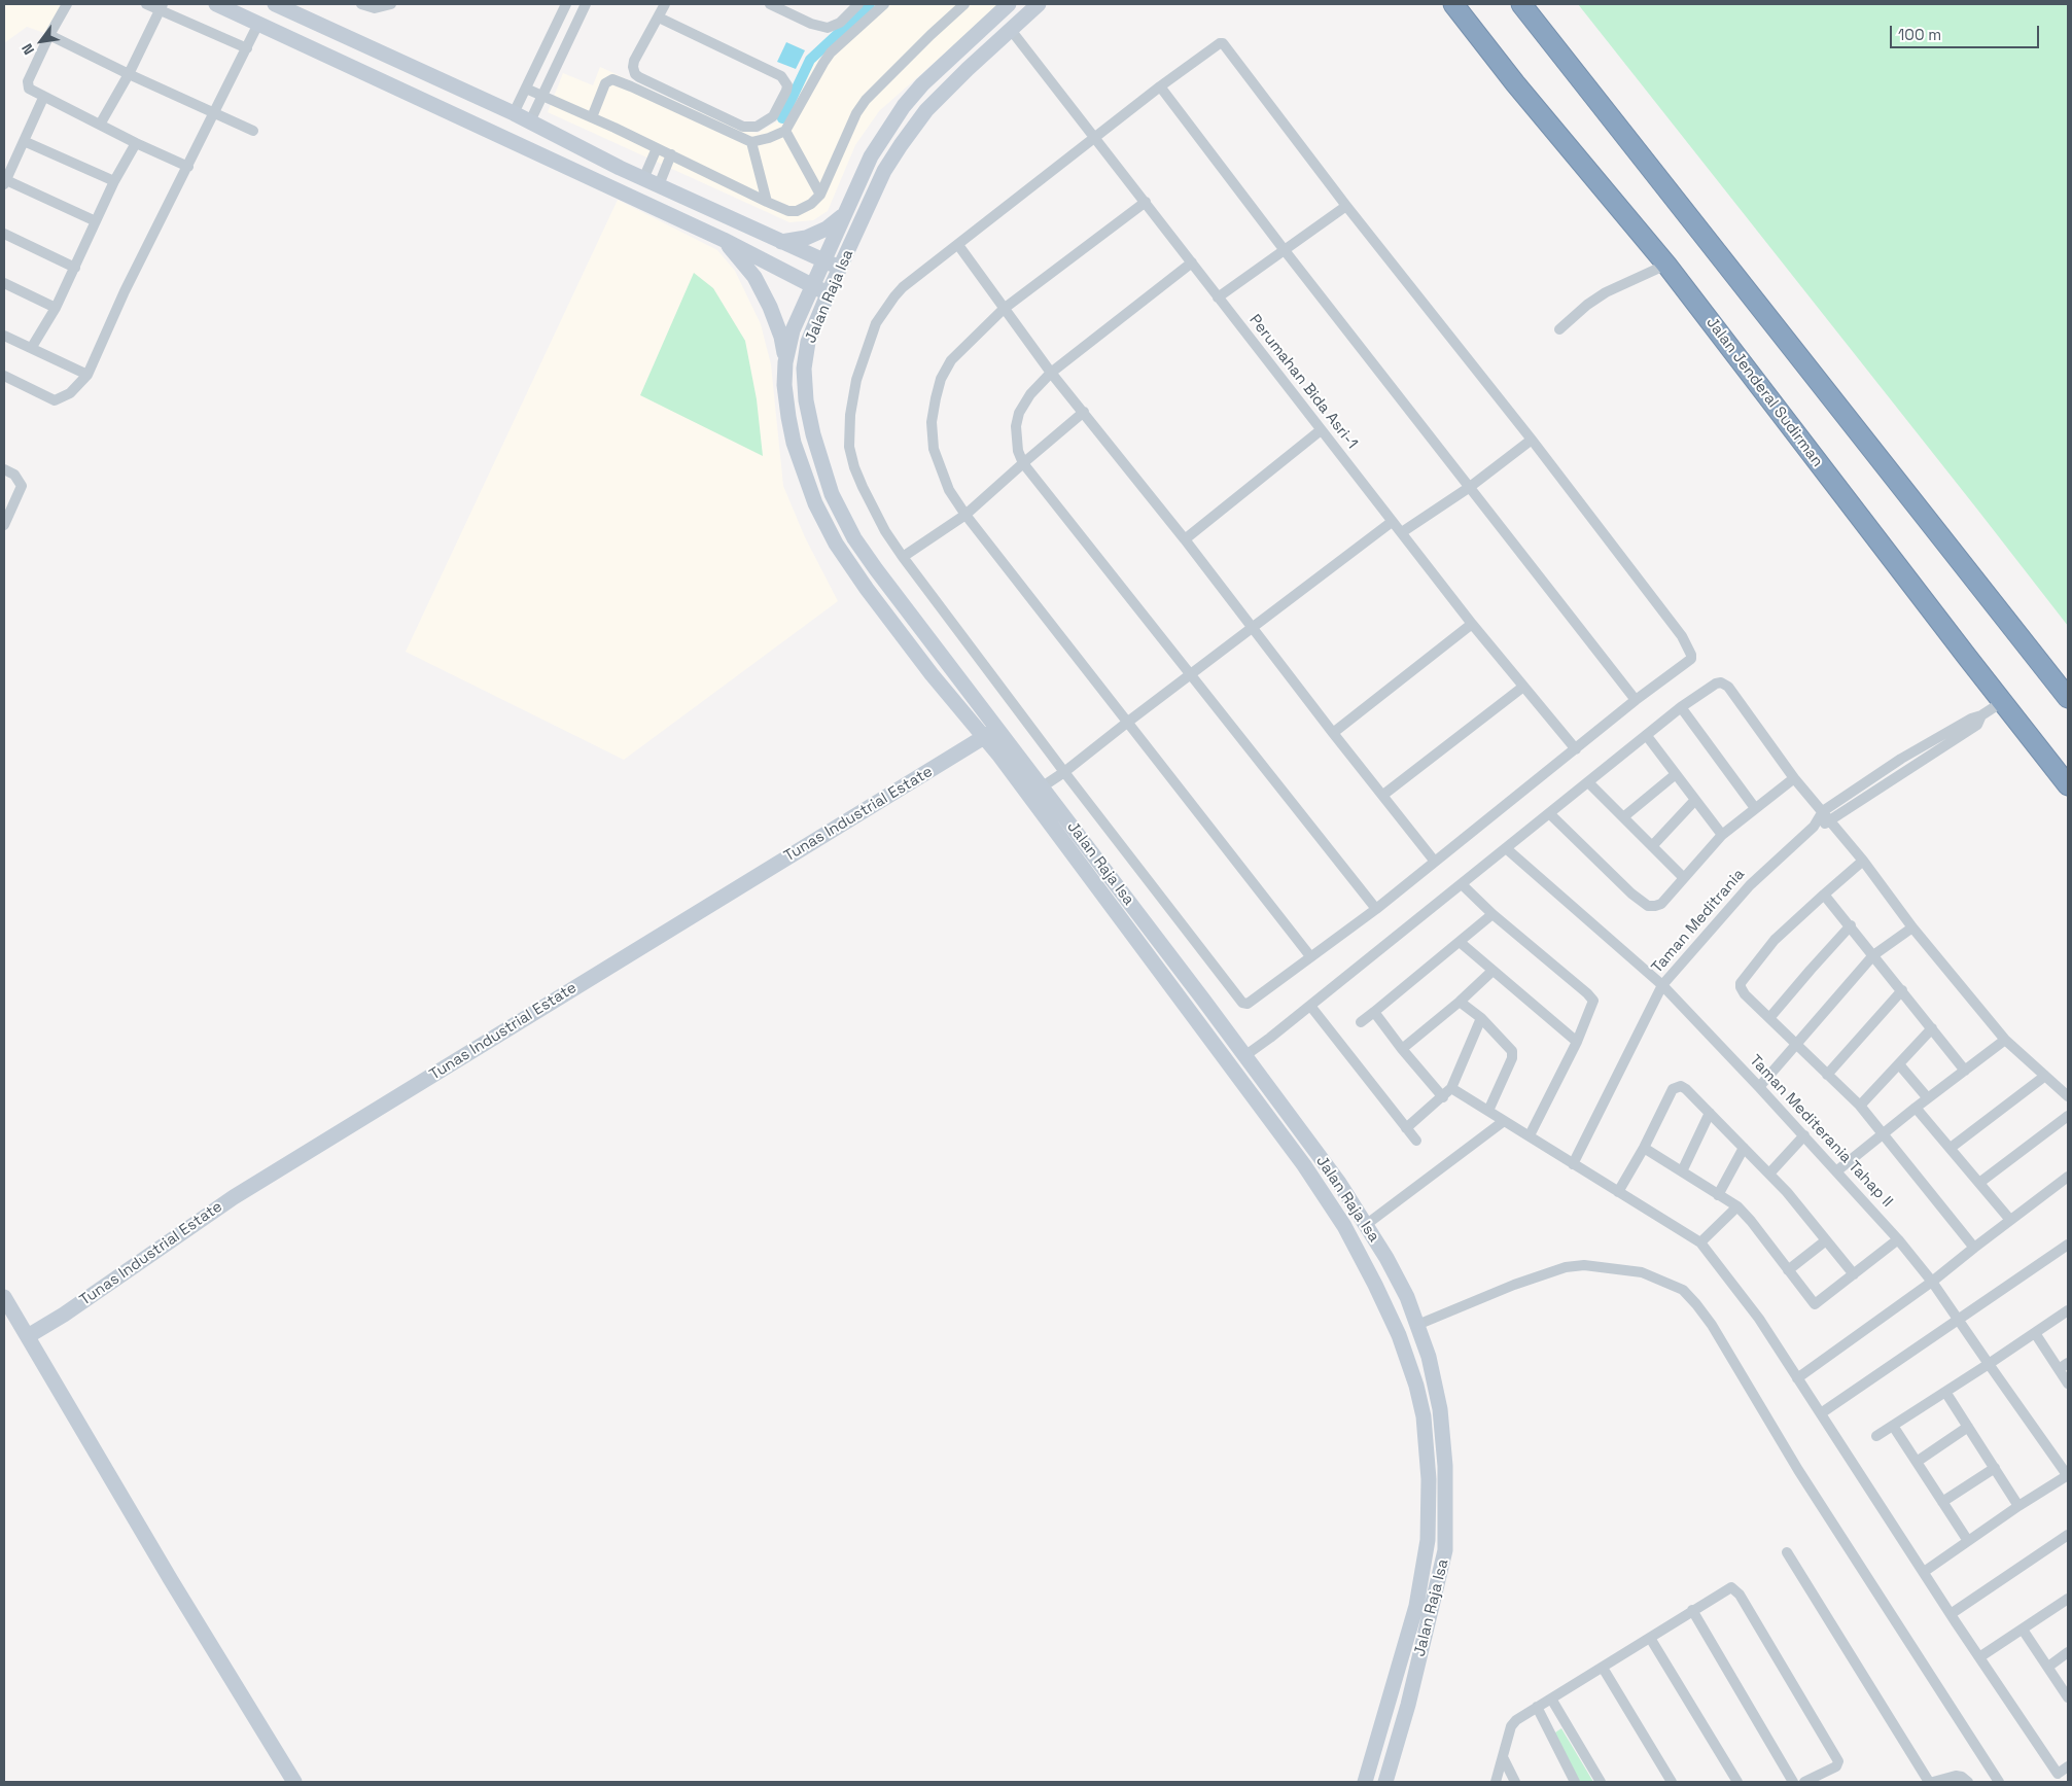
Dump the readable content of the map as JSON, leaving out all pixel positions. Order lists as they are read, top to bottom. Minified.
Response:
{"streets":{"highway":["Jalan Jenderal Sudirman"],"main road":["Jalan Raja Isa","Tunas Industrial Estate"],"street":["Perumahan Bida Asri-1","Taman Meditrania","Taman Mediterania Tahap II"]},"crossings":[["Jalan Raja Isa","Perumahan Bida Asri-1"],["Jalan Raja Isa","Tunas Industrial Estate"],["Jalan Jenderal Sudirman","Taman Meditrania"],["Taman Meditrania","Taman Mediterania Tahap II"]],"scale_bar":"100 m","north":"bottom left"}
